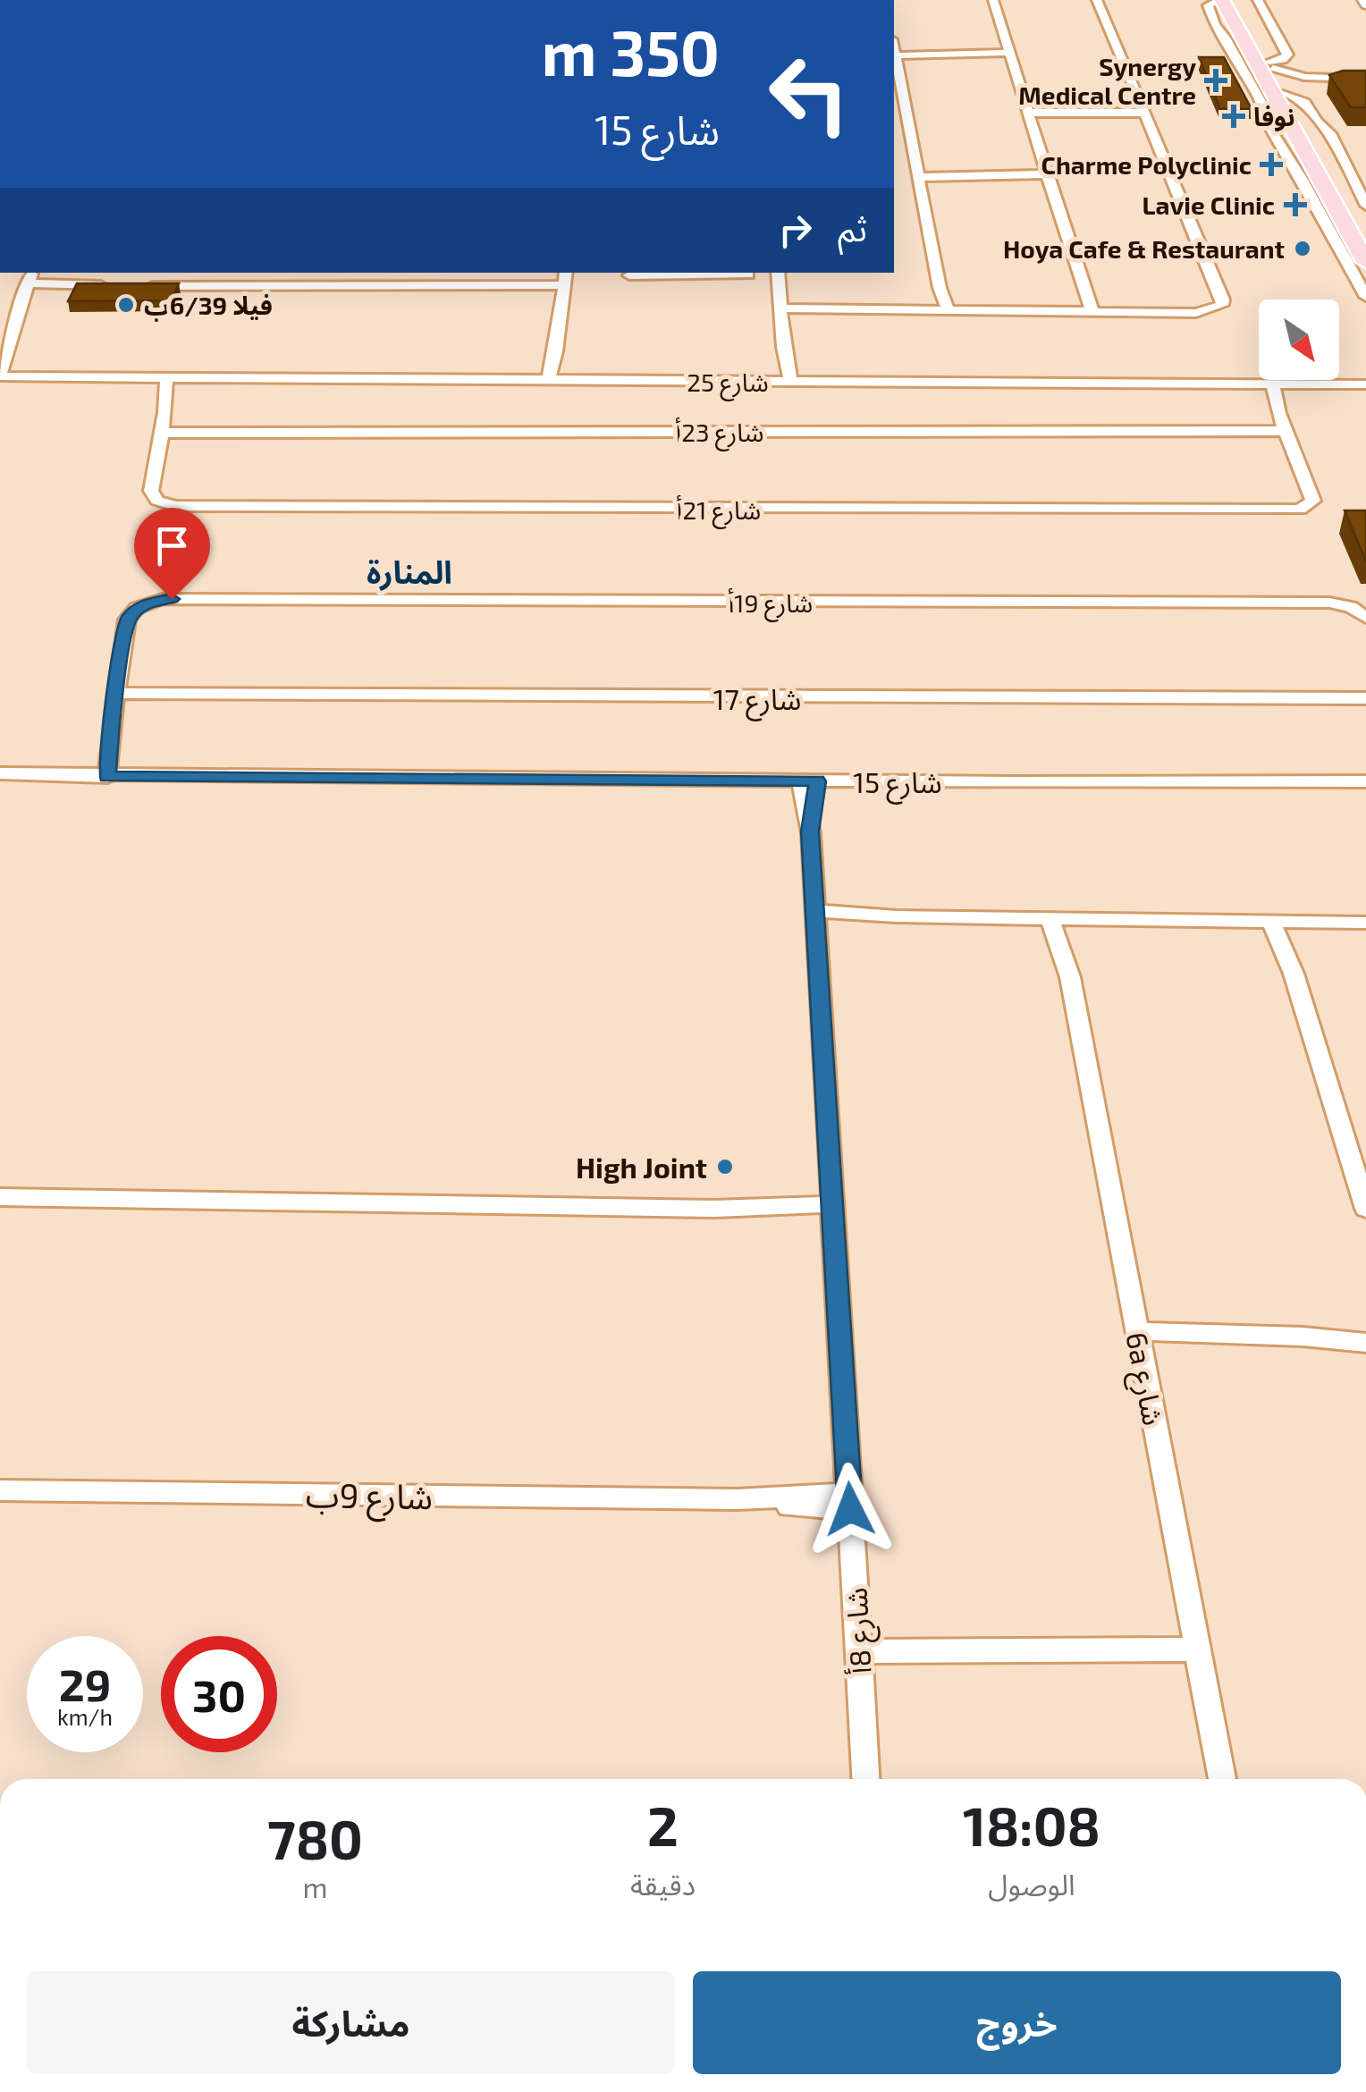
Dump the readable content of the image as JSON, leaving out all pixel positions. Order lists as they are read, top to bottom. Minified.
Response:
{"streets":{"street":["شارع 25","شارع 23أ","شارع 21أ","شارع 19أ","شارع 17","شارع 15","6a شارع","شارع 9ب","شارع 8أ"]},"crossings":[["شارع 23أ","شارع 21أ"],["شارع 19أ","شارع 17"],["شارع 15","شارع 8أ"],["شارع 9ب","شارع 8أ"]],"districts":["المنارة"],"places":{"health":["Synergy Medical Centre","نوفا","Charme Polyclinic","Lavie Clinic"],"other":["Hoya Cafe & Restaurant","فيلا 6/39ب","High Joint"]},"north":"bottom right","page":{"turn":["350 m","شارع 15"],"then":"ثم","speed":"29 km/h","limit":"30","eta":["18:08","الوصول","2","دقيقة","780","m"],"buttons":["خروج","مشاركة"]}}
